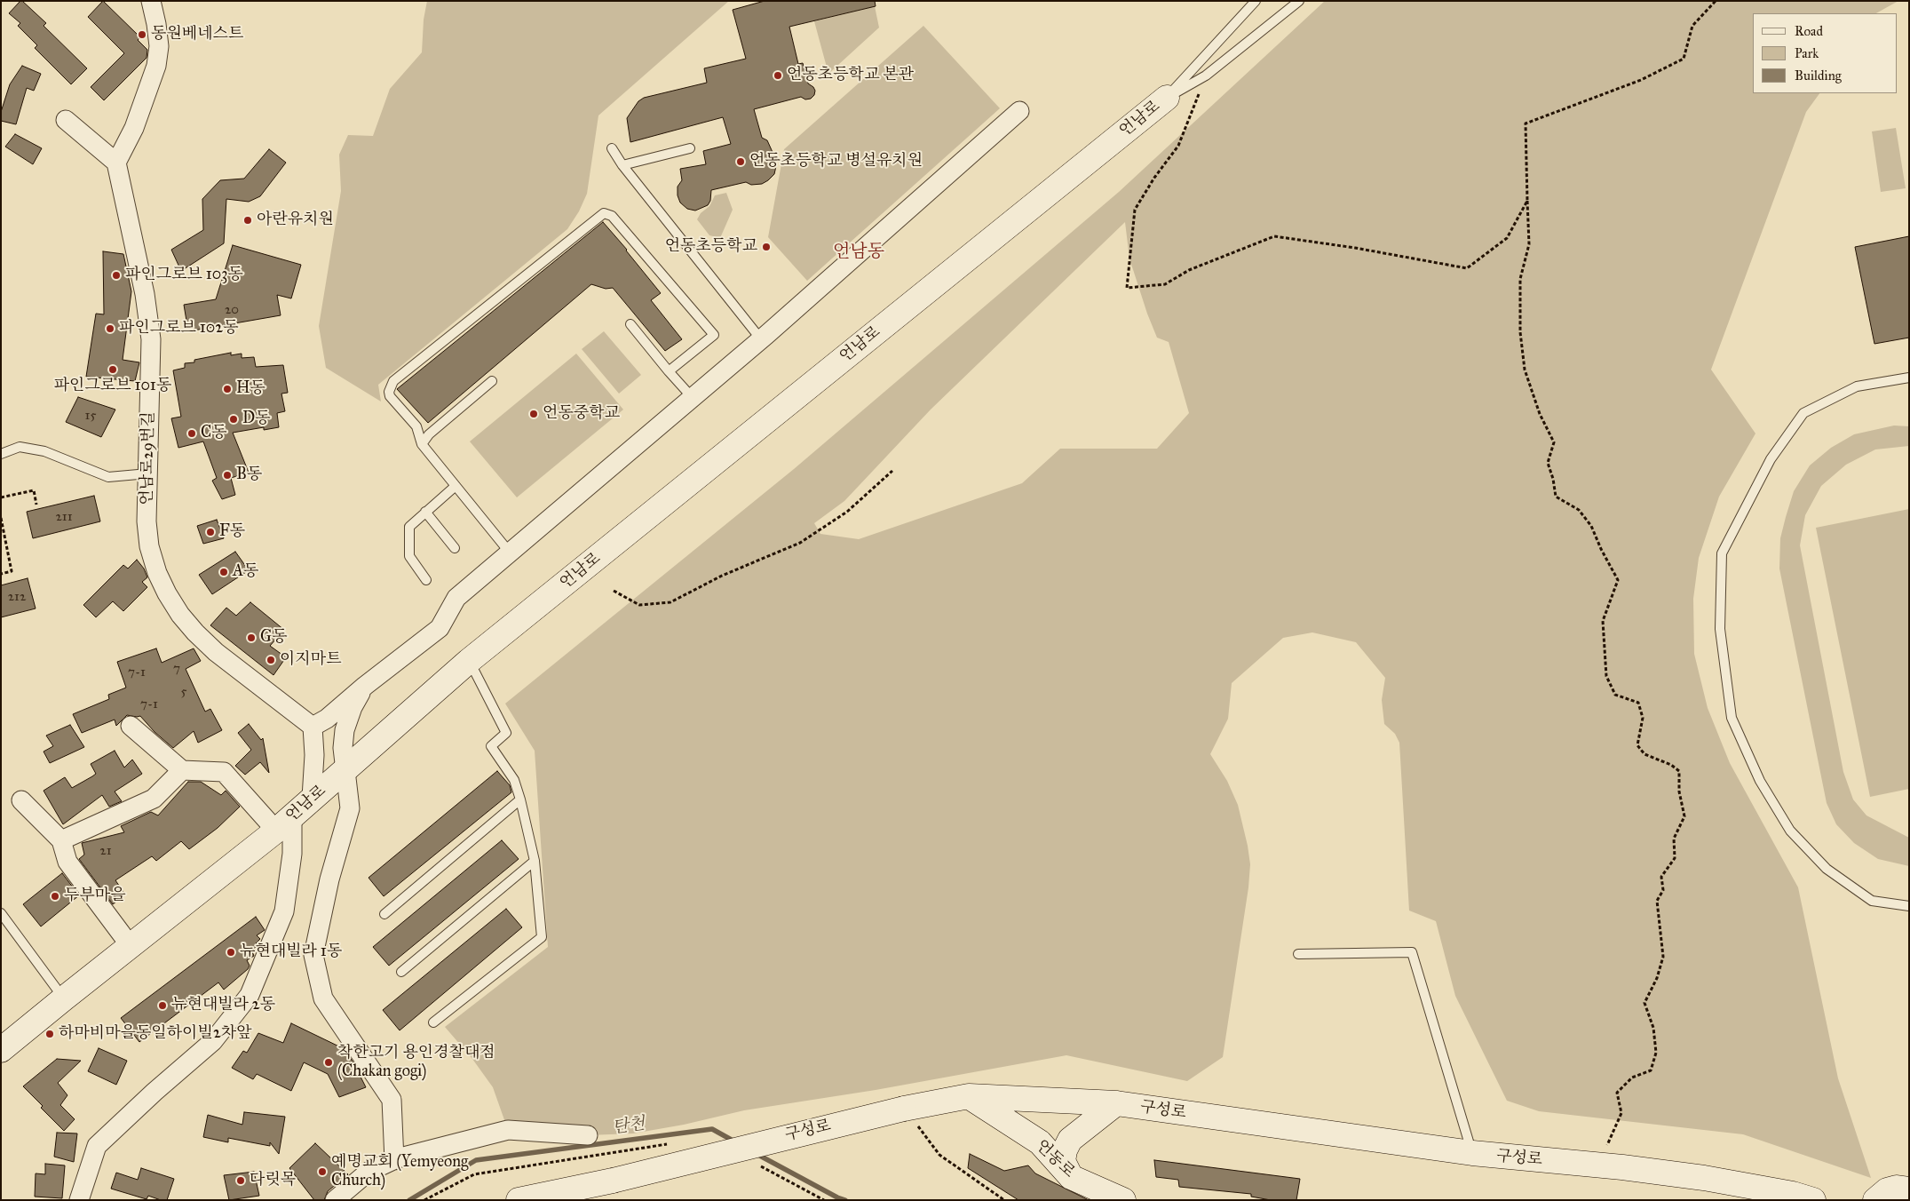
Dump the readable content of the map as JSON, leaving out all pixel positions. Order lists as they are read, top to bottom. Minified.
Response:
{"streets":{"main road":["언남로","구성로","언동로"],"street":["언남로29번길"]},"crossings":[["구성로","언동로"]],"districts":["언남동"],"water":["탄천"],"places":["동원베네스트","언동초등학교 본관","언동초등학교 병설유치원","아란유치원","언동초등학교","파인그로브 103동","파인그로브 102동","파인그로브 101동","H동","언동중학교","D동","C동","B동","F동","A동","G동","이지마트","두부마을","뉴현대빌라 1동","뉴현대빌라 2동","하마비마을동일하이빌2차앞","착한고기 용인경찰대점 (Chakan gogi)","예명교회 (Yemyeong Church)","다릿목"],"house_numbers":["20","15","211","212","7","7-1","5","7-1","21"],"legend":["Road","Park","Building"]}
